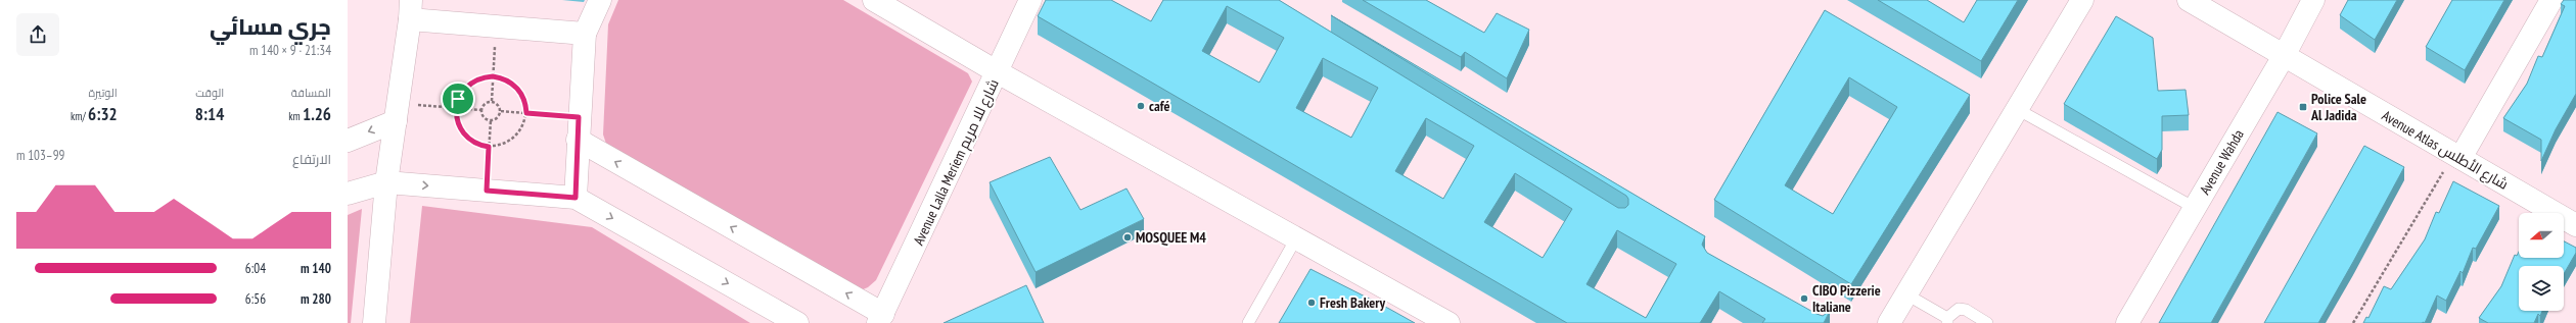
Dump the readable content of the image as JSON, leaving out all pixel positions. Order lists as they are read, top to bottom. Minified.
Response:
{"streets":{"street":["Avenue Atlas شارع الأطلس","Avenue Lalla Meriem شارع للا مريم","Avenue Wahda"]},"crossings":[["Avenue Atlas شارع الأطلس","Avenue Wahda"]],"places":{"other":["café","MOSQUEE M4","CIBO Pizzerie Italiane","Fresh Bakery"],"transit":["Police Sale Al Jadida"]},"north":"left","page":{"heading":["جري مسائي","21:34 · 9 × 140 m"],"stats":[["المسافة","1.26 km"],["الوقت","8:14"],["الوتيرة","6:32 /km"]],"chart":["الارتفاع","99–103 m"],"list":[{"name":"140 m","note":"6:04"},{"name":"280 m","note":"6:56"}]}}
